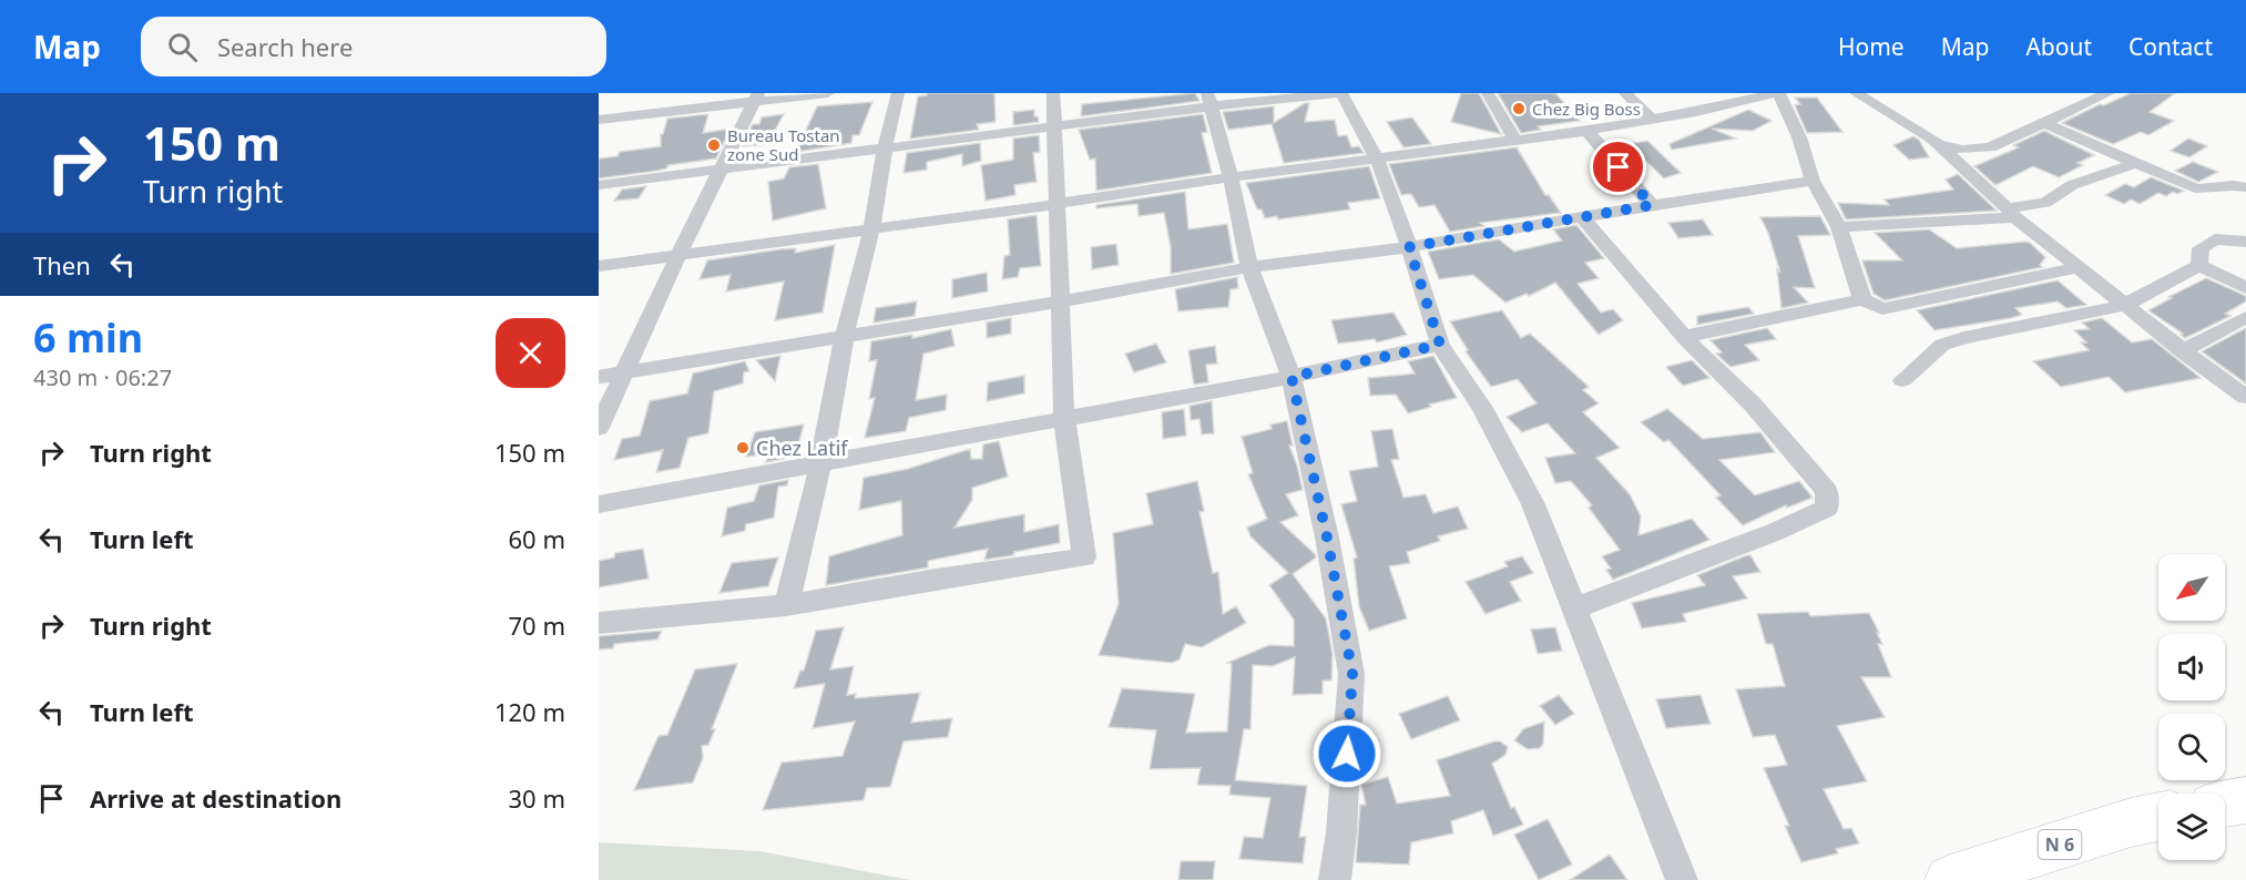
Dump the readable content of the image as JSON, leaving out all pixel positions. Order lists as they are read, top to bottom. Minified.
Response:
{"streets":{"main road":["N 6"]},"places":["Chez Big Boss","Bureau Tostan zone Sud","Chez Latif"],"north":"bottom left","page":{"header":"Map","search":"Search here","nav":["Home","Map","About","Contact"],"turn":["150 m","Turn right"],"then":"Then","heading":["6 min","430 m · 06:27"],"list":[{"name":"Turn right","value":"150 m"},{"name":"Turn left","value":"60 m"},{"name":"Turn right","value":"70 m"},{"name":"Turn left","value":"120 m"},{"name":"Arrive at destination","value":"30 m"}]}}
